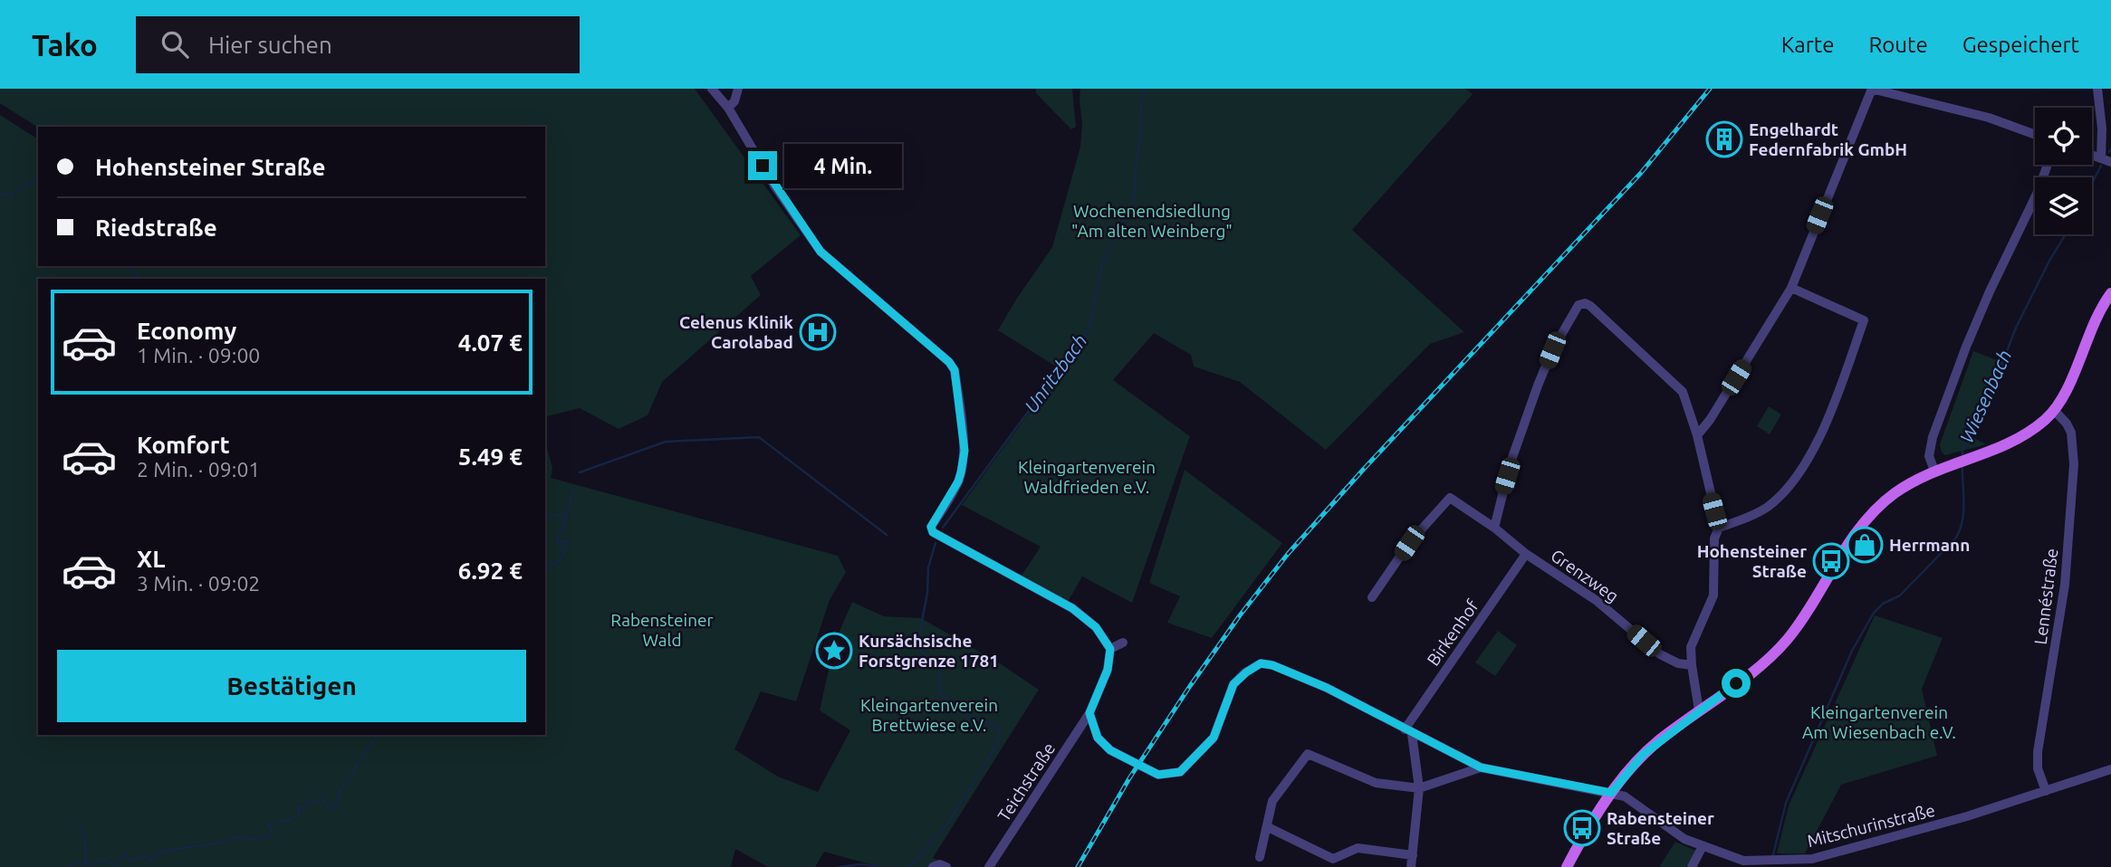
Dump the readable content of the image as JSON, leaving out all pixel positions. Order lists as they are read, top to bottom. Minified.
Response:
{"streets":{"street":["Grenzweg","Lennéstraße","Birkenhof","Teichstraße","Mitschurinstraße"]},"crossings":[["Grenzweg","Birkenhof"],["Lennéstraße","Mitschurinstraße"]],"water":["Unritzbach","Wiesenbach"],"parks":["Wochenendsiedlung \"Am alten Weinberg\"","Kleingartenverein Waldfrieden e.V.","Rabensteiner Wald","Kleingartenverein Brettwiese e.V.","Kleingartenverein Am Wiesenbach e.V."],"places":{"building":["Engelhardt Federnfabrik GmbH"],"hospital":["Celenus Klinik Carolabad"],"shop":["Herrmann"],"bus stop":["Hohensteiner Straße","Rabensteiner Straße"],"place":["Kursächsische Forstgrenze 1781"]},"page":{"header":"Tako","search":"Hier suchen","nav":["Karte","Route","Gespeichert"],"banner":["Hohensteiner Straße","Riedstraße"],"bubble":"4 Min.","list":[{"name":"Economy","note":"1 Min. · 09:00","value":"4.07 €"},{"name":"Komfort","note":"2 Min. · 09:01","value":"5.49 €"},{"name":"XL","note":"3 Min. · 09:02","value":"6.92 €"}],"buttons":"Bestätigen"}}
